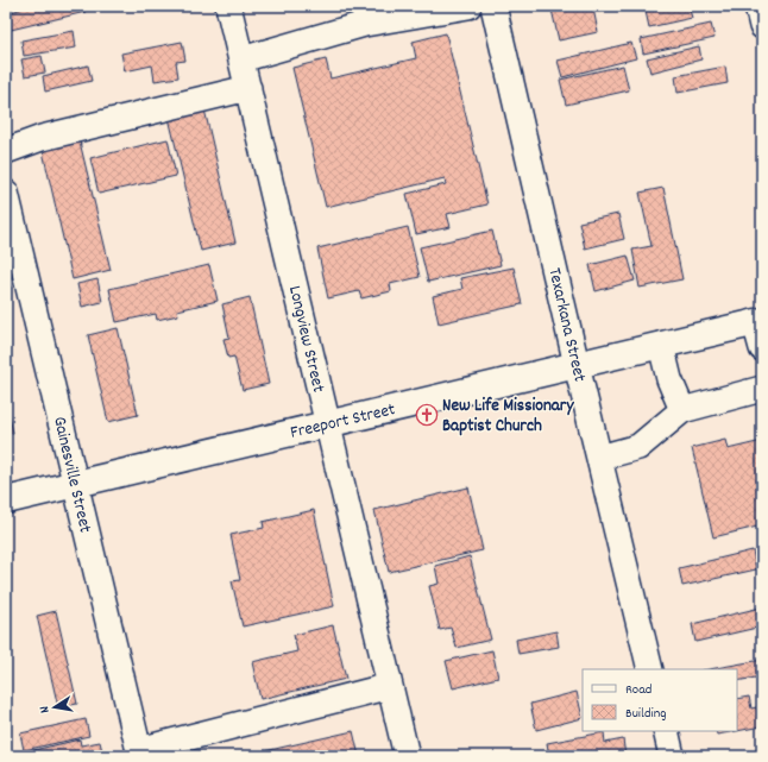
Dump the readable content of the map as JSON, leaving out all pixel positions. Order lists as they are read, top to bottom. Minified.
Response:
{"streets":{"main road":["Freeport Street"],"street":["Texarkana Street","Longview Street","Gainesville Street"]},"crossings":[["Texarkana Street","Freeport Street"],["Longview Street","Freeport Street"],["Freeport Street","Gainesville Street"]],"places":{"church":["New Life Missionary Baptist Church"]},"legend":["Road","Building"],"north":"left"}
